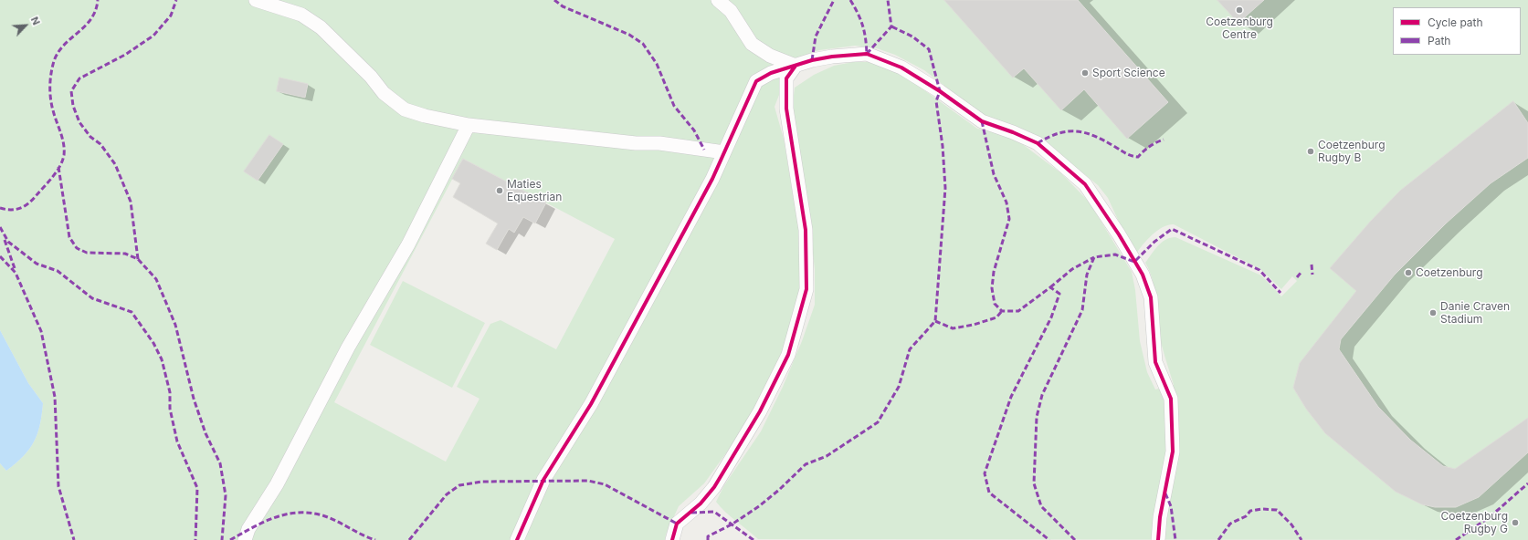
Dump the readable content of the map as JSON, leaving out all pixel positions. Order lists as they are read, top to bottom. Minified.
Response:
{"places":["Coetzenburg Centre","Sport Science","Coetzenburg Rugby B","Maties Equestrian","Coetzenburg","Danie Craven Stadium","Coetzenburg Rugby G"],"legend":["Cycle path","Path"],"north":"top right"}
